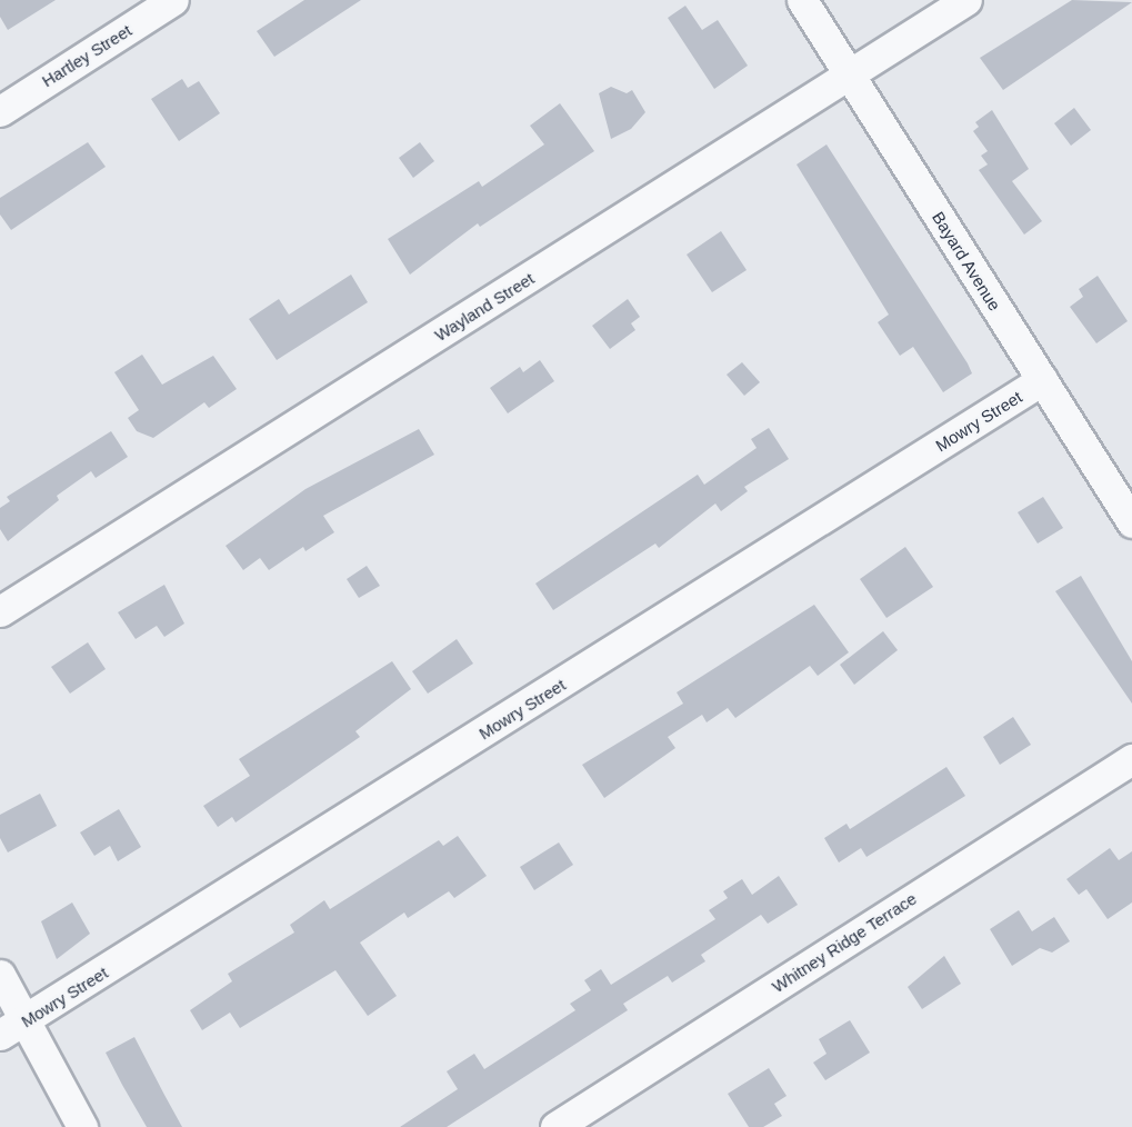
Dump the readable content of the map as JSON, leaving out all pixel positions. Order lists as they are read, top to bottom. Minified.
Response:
{"streets":{"street":["Hartley Street","Bayard Avenue","Wayland Street","Mowry Street","Whitney Ridge Terrace"]},"crossings":[["Bayard Avenue","Wayland Street"],["Bayard Avenue","Mowry Street"]]}
